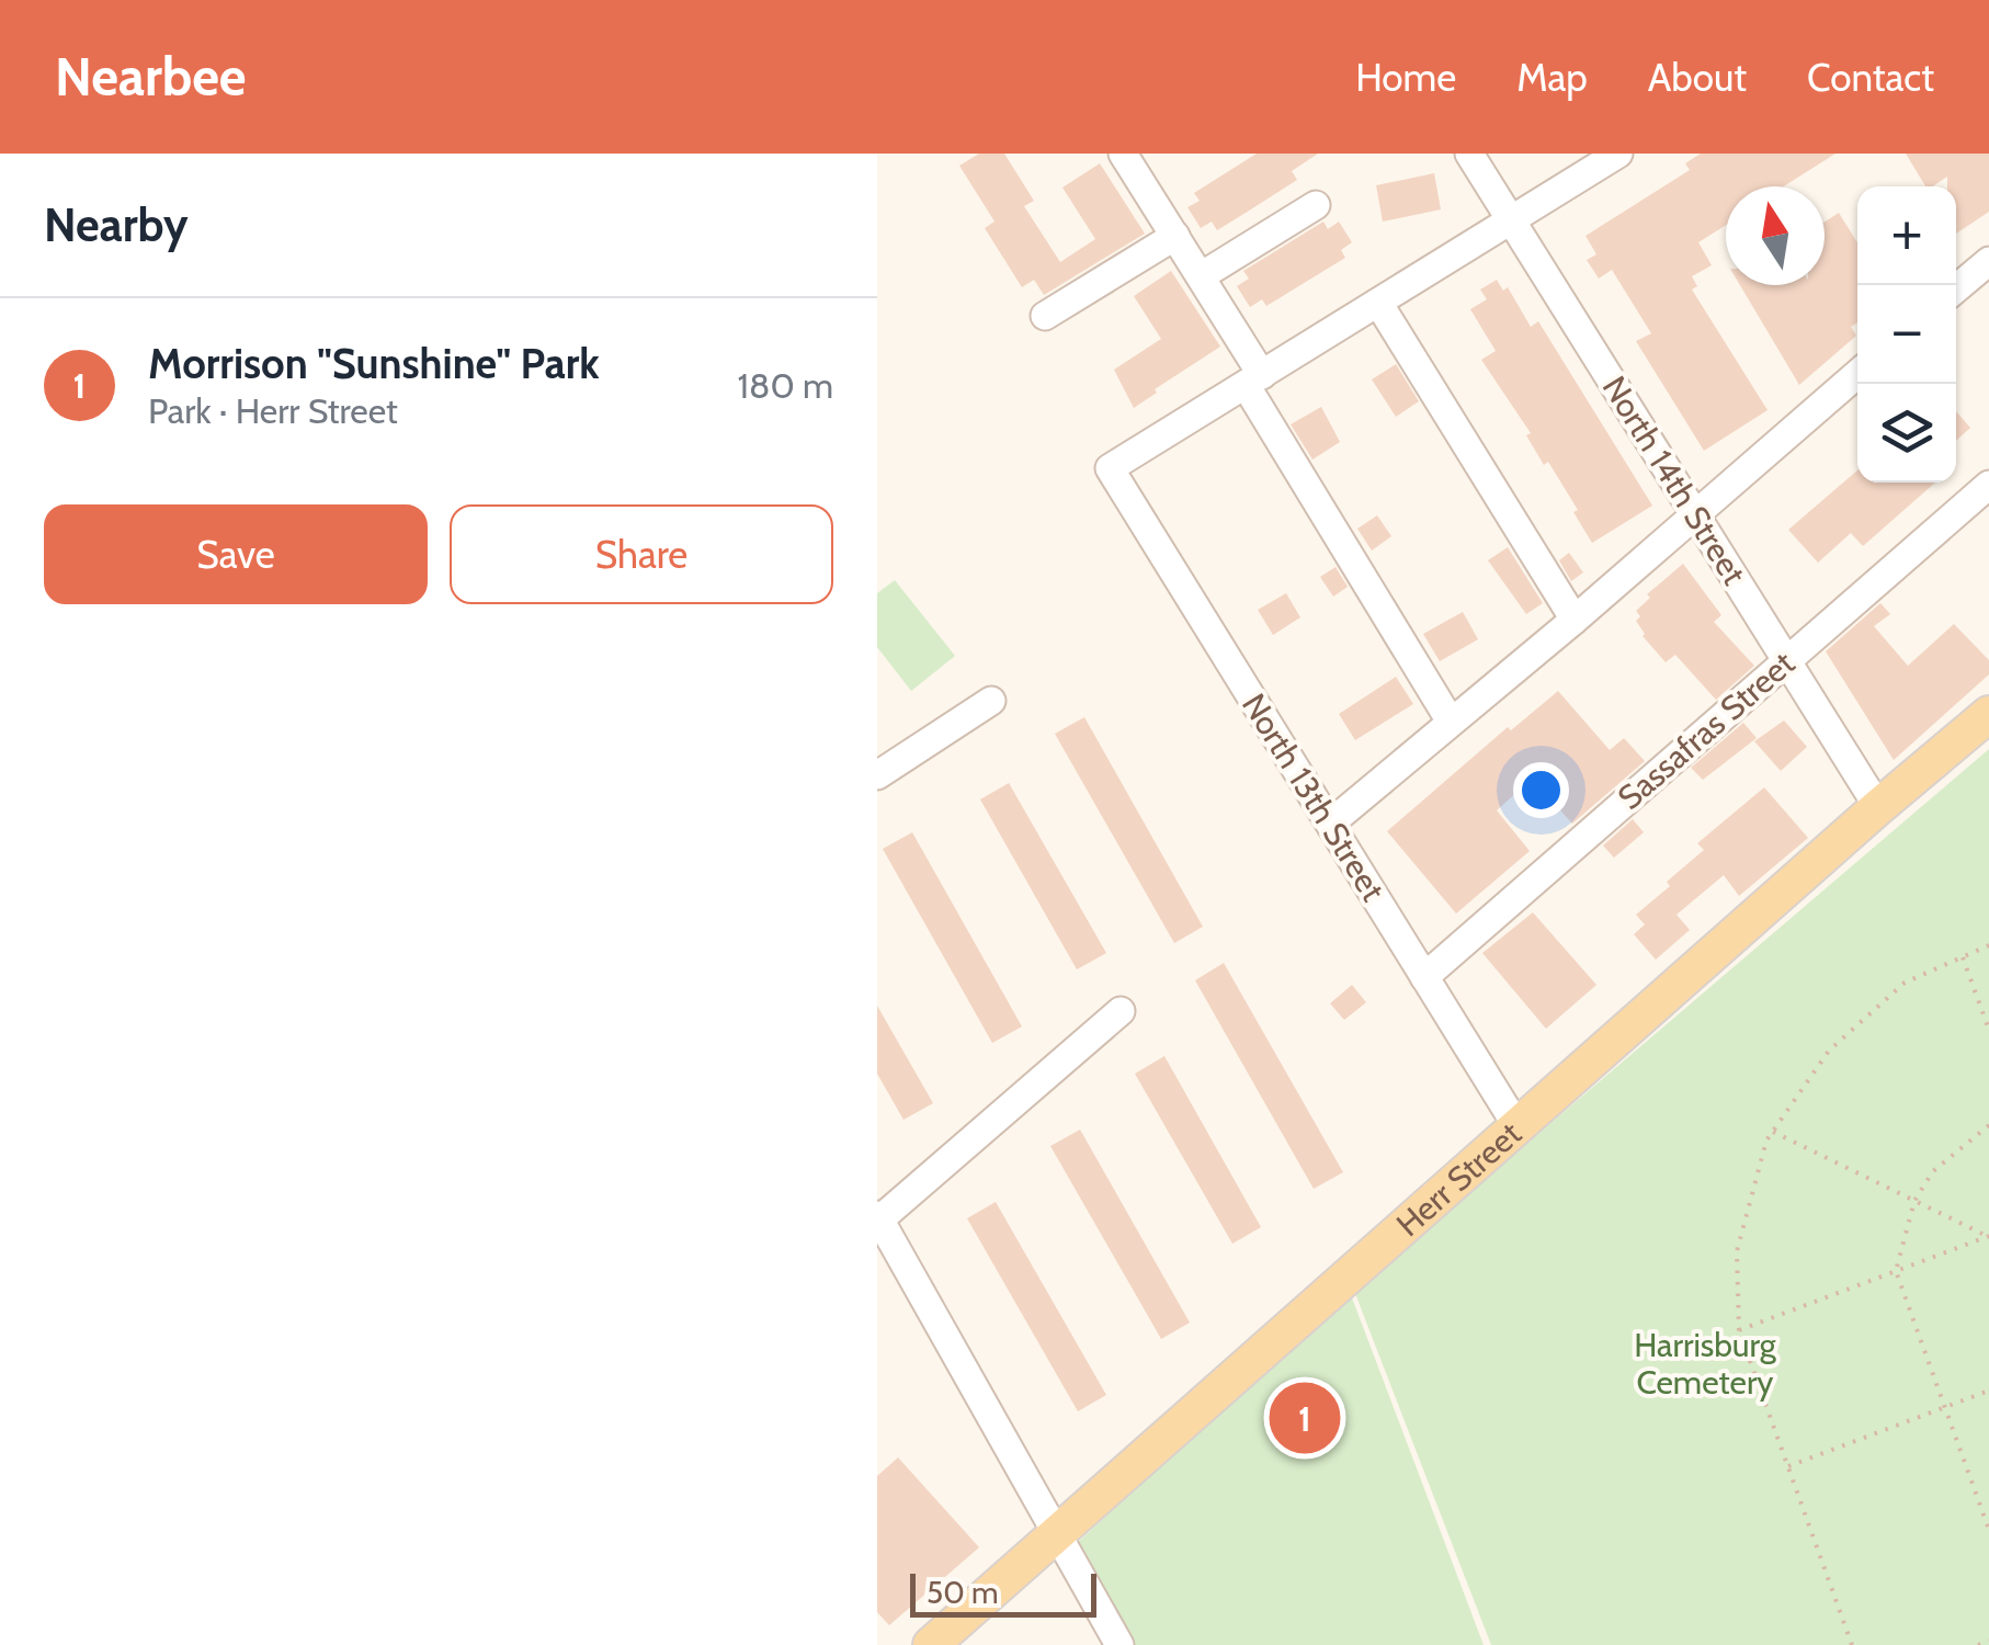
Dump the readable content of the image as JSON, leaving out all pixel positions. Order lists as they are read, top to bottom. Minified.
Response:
{"streets":{"main road":["Herr Street"],"street":["North 14th Street","Sassafras Street","North 13th Street"]},"crossings":[["North 14th Street","Sassafras Street"],["North 14th Street","Herr Street"],["Sassafras Street","North 13th Street"],["North 13th Street","Herr Street"]],"parks":["Harrisburg Cemetery"],"scale_bar":"50 m","north":"top","page":{"header":"Nearbee","nav":["Home","Map","About","Contact"],"heading":"Nearby","map_buttons":["+","−"],"list":[{"mark":"1","name":"Morrison \"Sunshine\" Park","note":"Park · Herr Street","value":"180 m"}],"buttons":["Save","Share"],"pins":"1","scale":"50 m"}}
